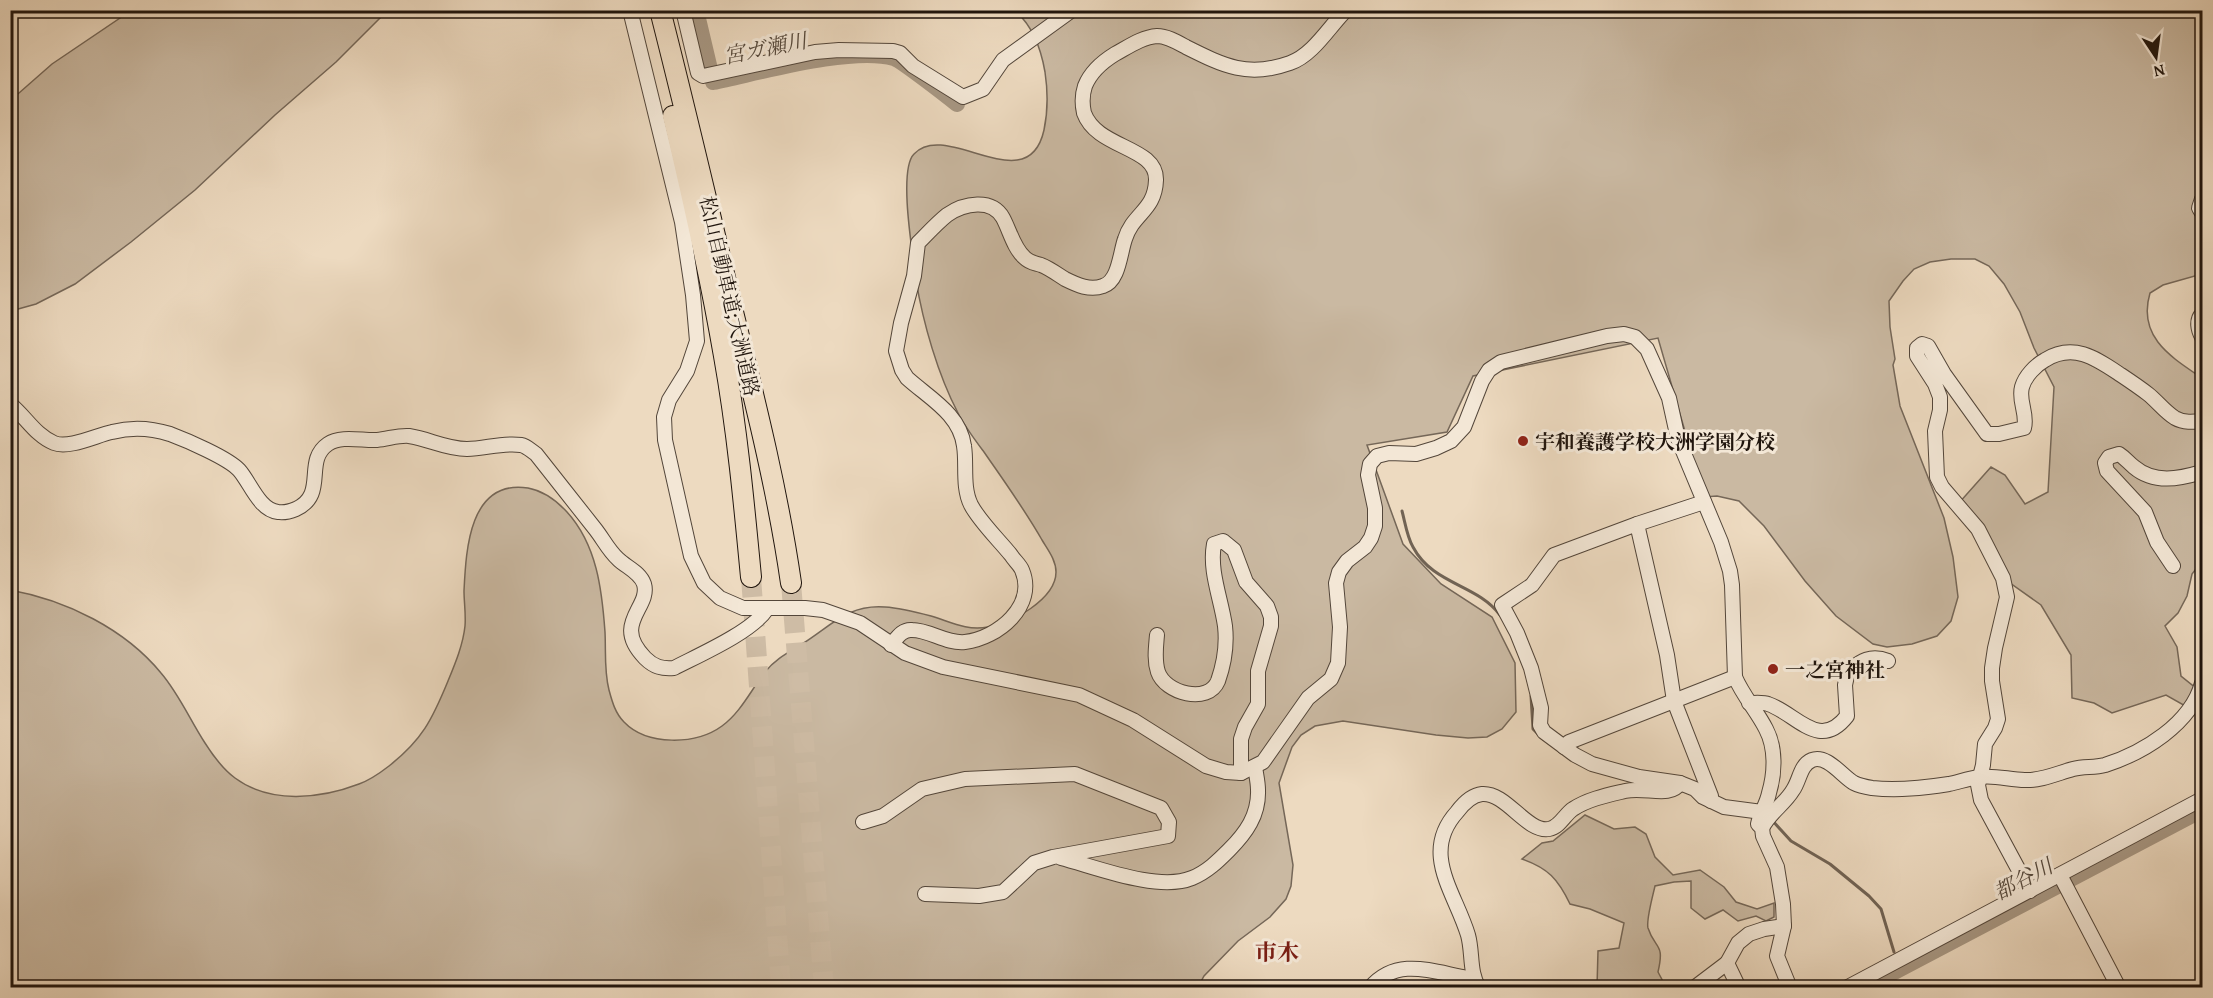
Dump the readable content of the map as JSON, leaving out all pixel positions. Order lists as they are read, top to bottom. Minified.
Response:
{"streets":{"highway":["松山自動車道;大洲道路"]},"districts":["市木"],"water":["宮ガ瀬川","都谷川"],"places":["宇和養護学校大洲学園分校","一之宮神社"],"north":"bottom"}
